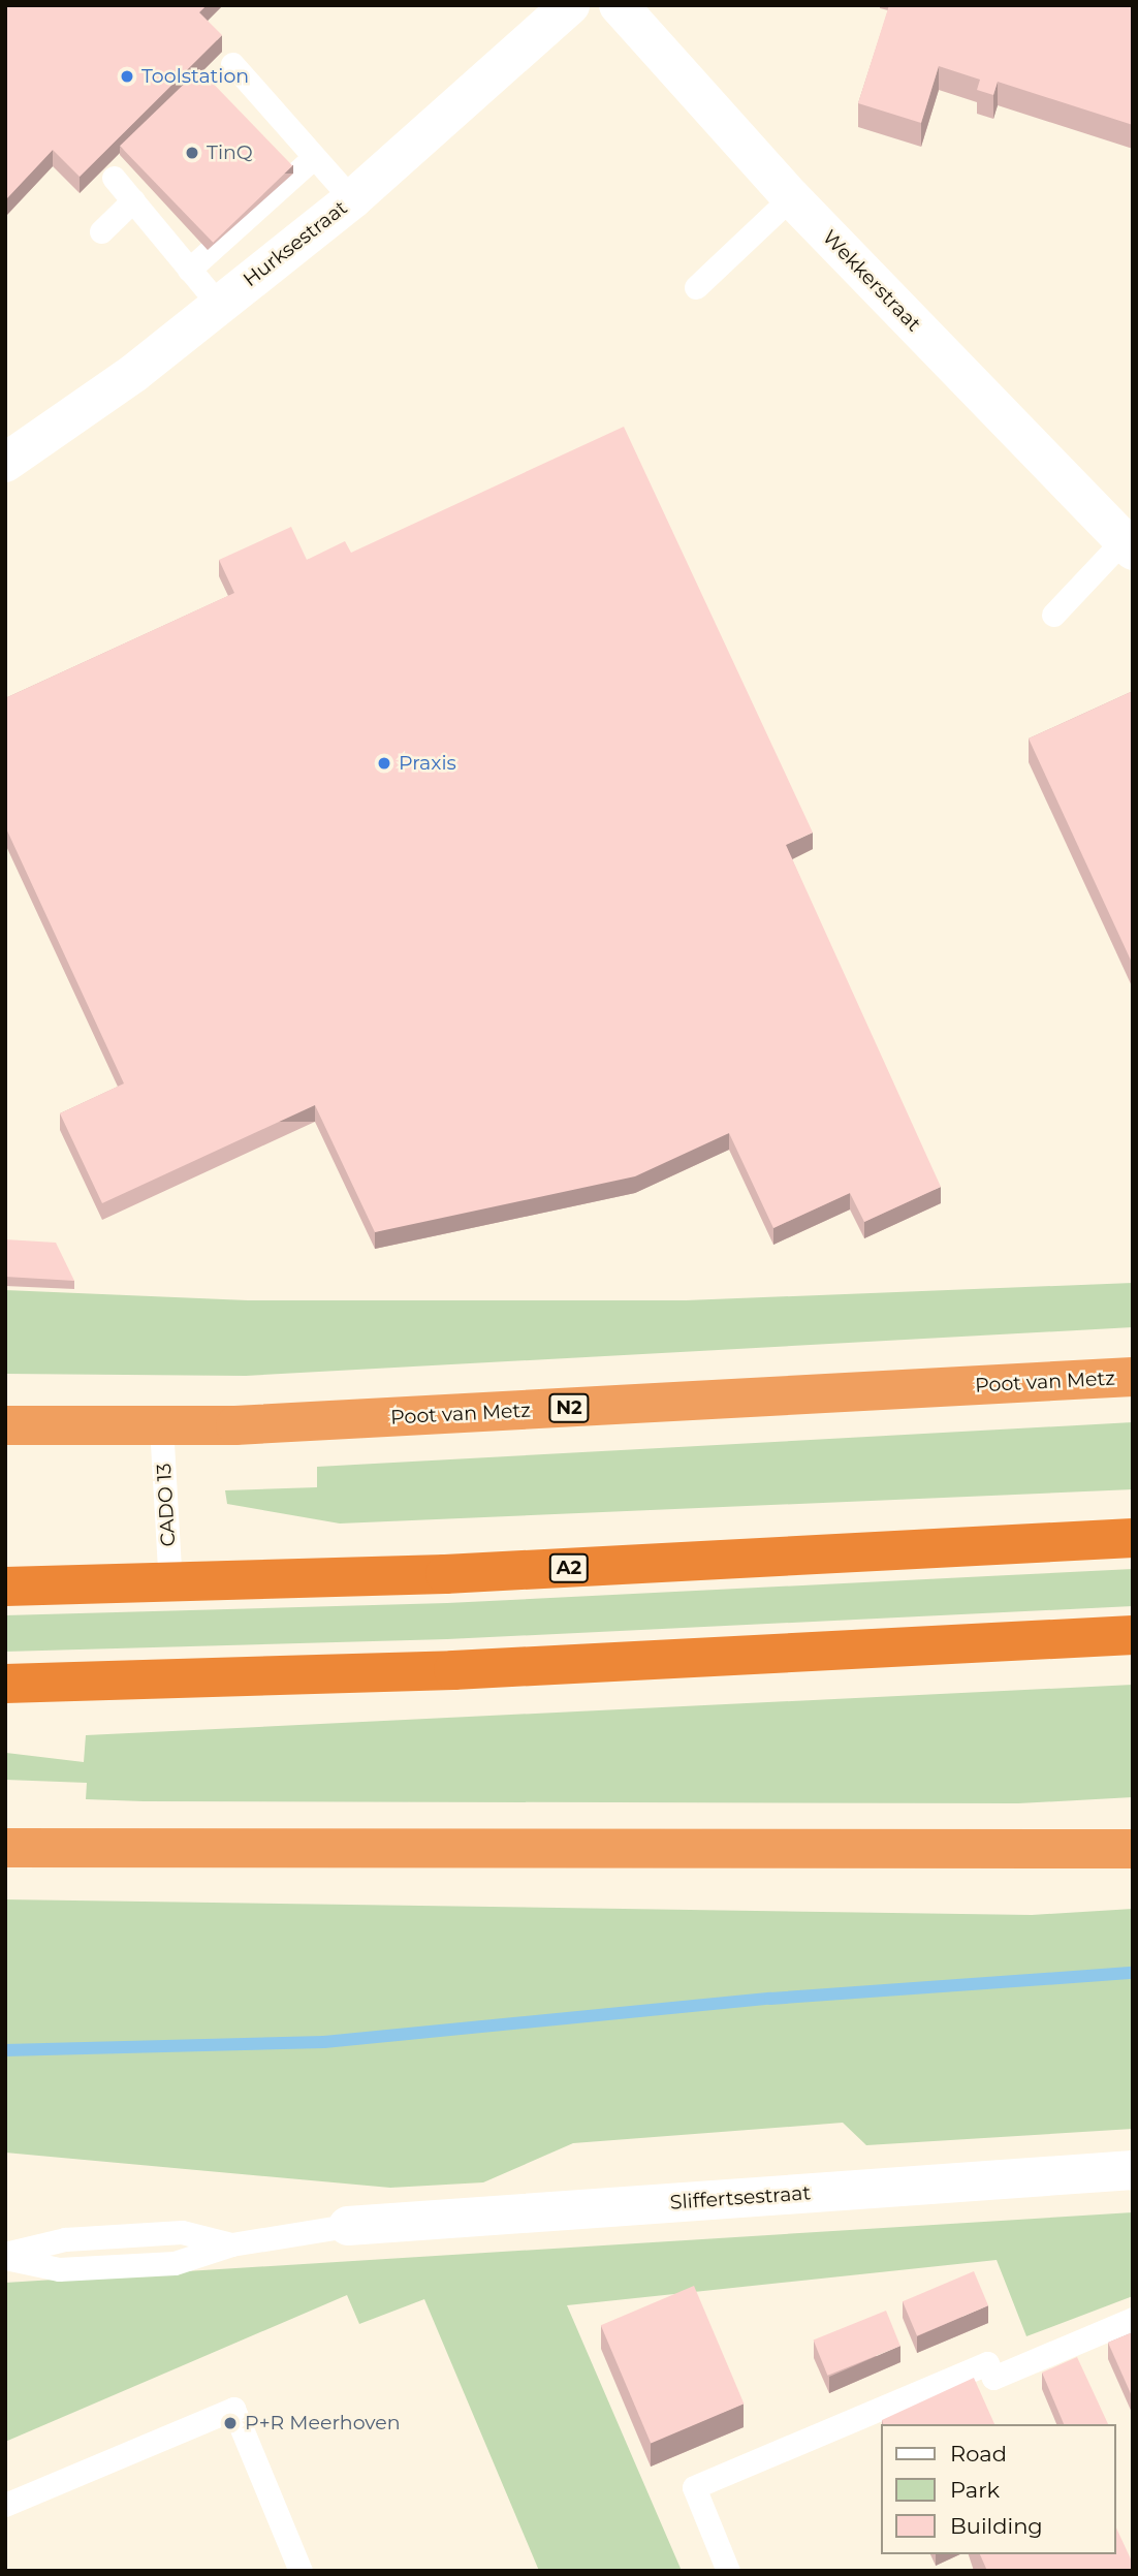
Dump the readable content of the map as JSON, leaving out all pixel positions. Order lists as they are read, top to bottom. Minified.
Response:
{"streets":{"highway":["Poot van Metz","N2","A2"],"street":["Hurksestraat","Wekkerstraat","Sliffertsestraat"],"lane":["CADO 13"]},"crossings":[["Poot van Metz","CADO 13"],["CADO 13","A2"]],"places":["Toolstation","TinQ","Praxis","P+R Meerhoven"],"legend":["Road","Park","Building"]}
